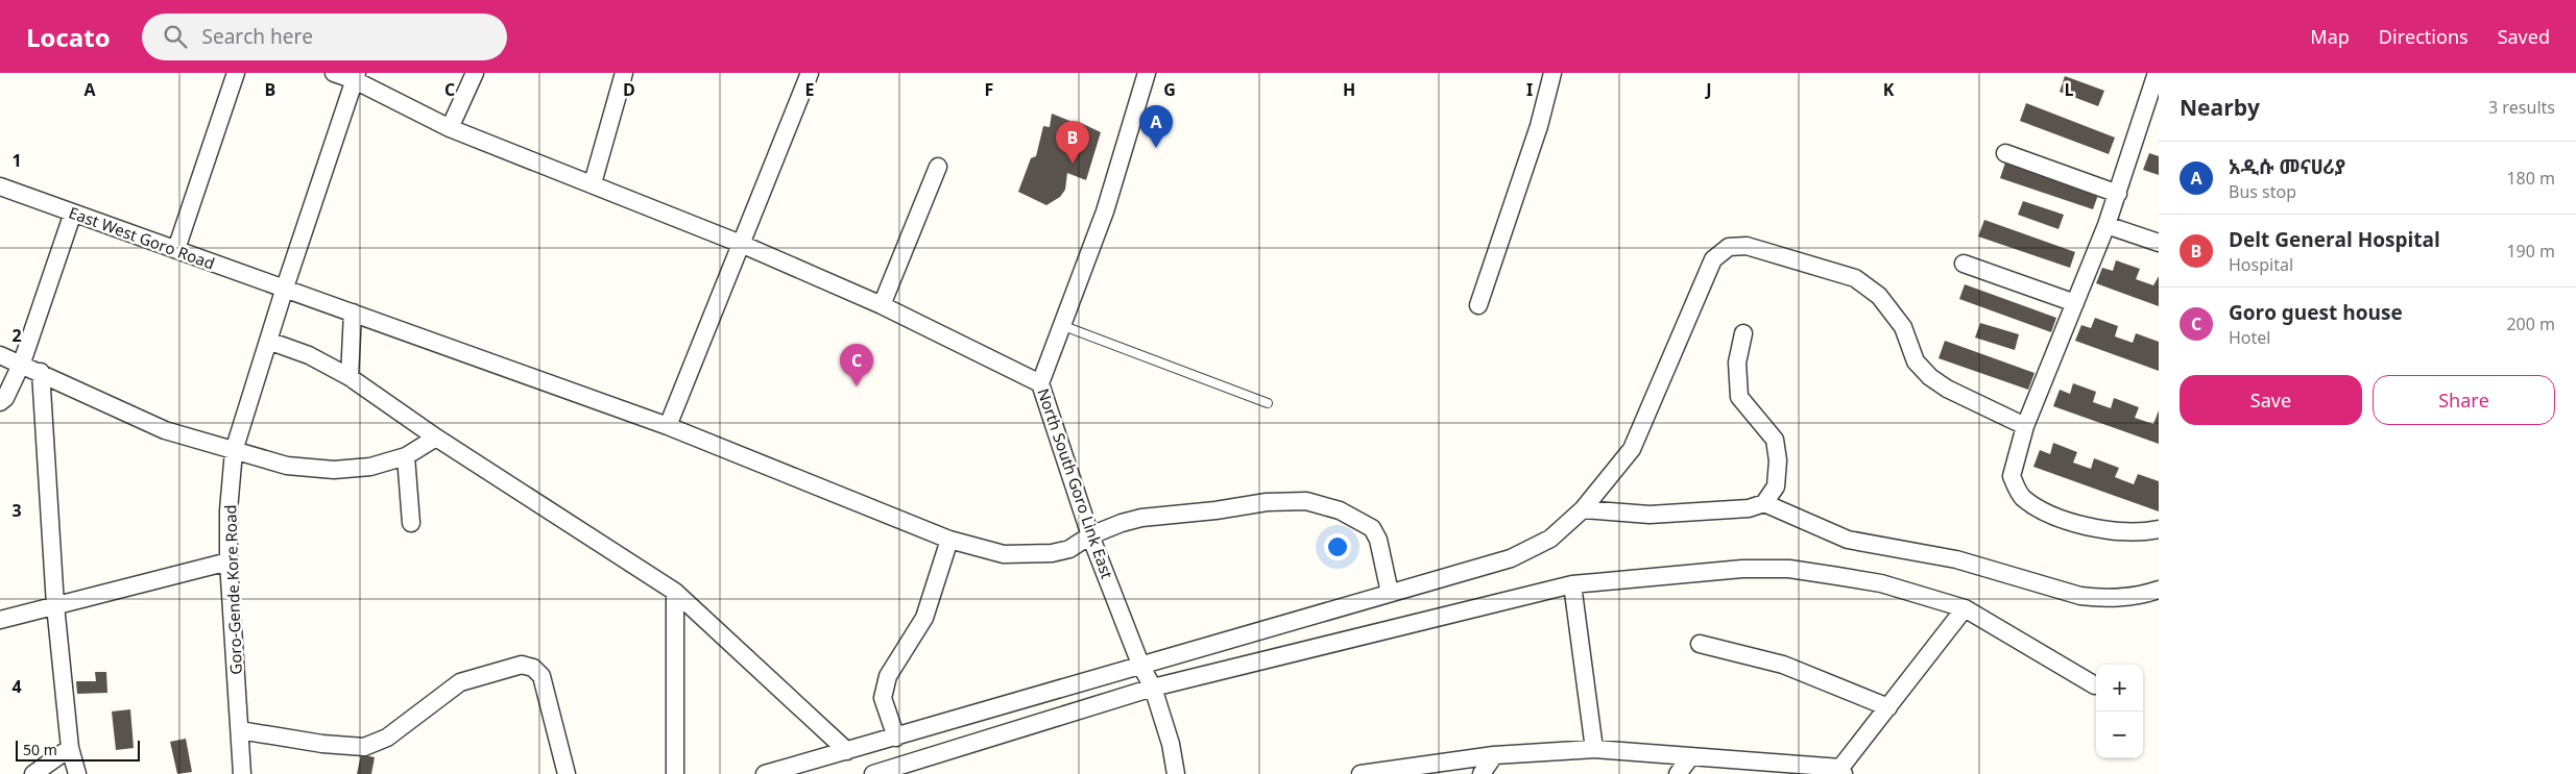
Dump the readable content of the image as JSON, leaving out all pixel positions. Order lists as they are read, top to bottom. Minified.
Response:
{"streets":{"street":["East West Goro Road","North South Goro Link East","Goro-Gende Kore Road"]},"crossings":[["East West Goro Road","North South Goro Link East"],["East West Goro Road","Goro-Gende Kore Road"]],"scale_bar":"50 m","page":{"header":"Locato","search":"Search here","nav":["Map","Directions","Saved"],"heading":["Nearby","3 results"],"pins":["A","B","C"],"list":[{"mark":"A","name":"አዲሱ መናሀሪያ","note":"Bus stop","value":"180 m"},{"mark":"B","name":"Delt General Hospital","note":"Hospital","value":"190 m"},{"mark":"C","name":"Goro guest house","note":"Hotel","value":"200 m"}],"buttons":["Save","Share"],"map_buttons":["+","−"],"scale":"50 m"},"grid":{"columns":["A","B","C","D","E","F","G","H","I","J","K","L"],"rows":["1","2","3","4"]}}
